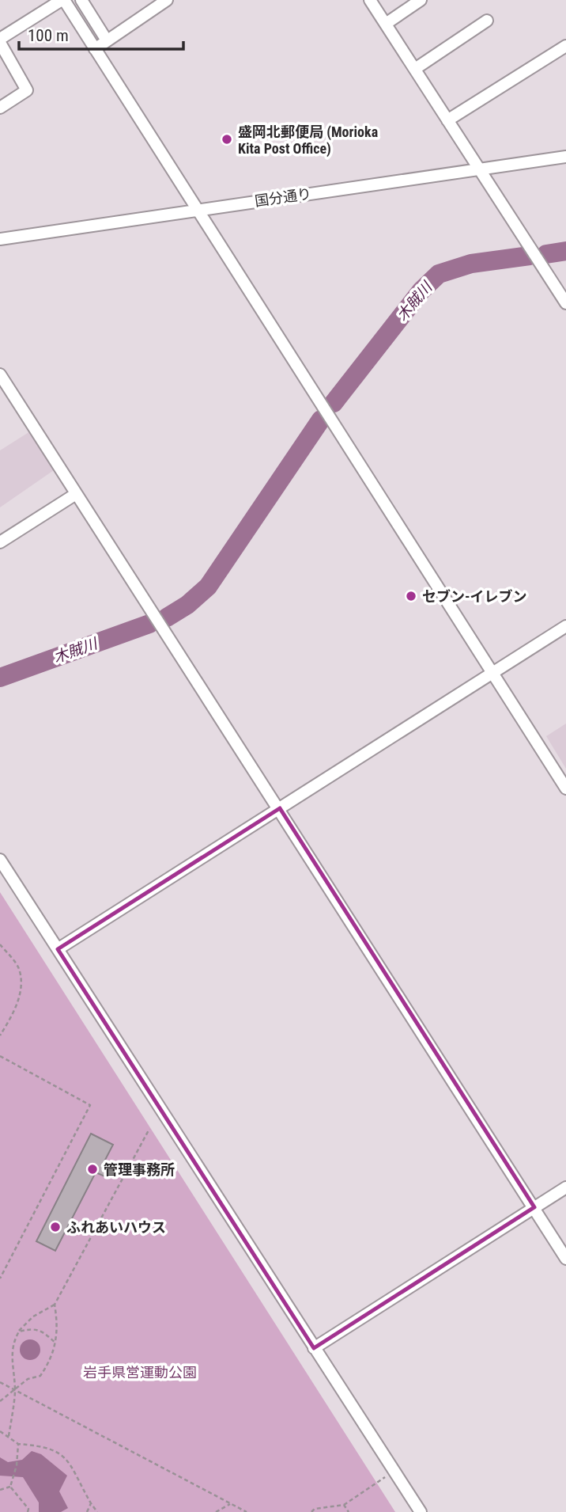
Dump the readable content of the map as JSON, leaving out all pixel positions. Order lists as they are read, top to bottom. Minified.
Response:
{"streets":{"street":["国分通り"]},"water":["木賊川"],"parks":["岩手県営運動公園"],"places":["盛岡北郵便局 (Morioka Kita Post Office)","セブン-イレブン","管理事務所","ふれあいハウス"],"scale_bar":"100 m"}
